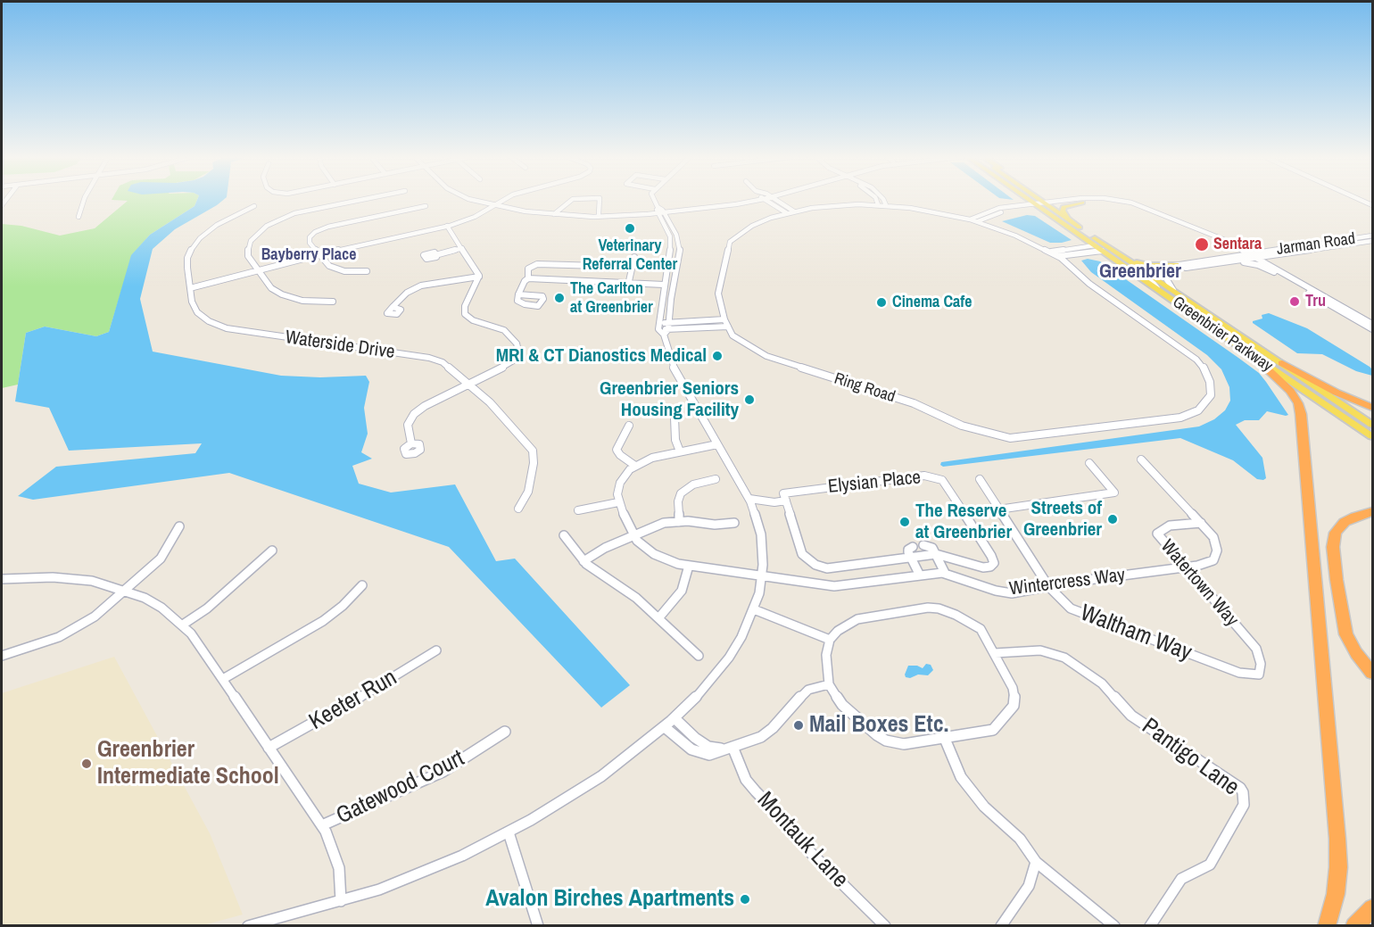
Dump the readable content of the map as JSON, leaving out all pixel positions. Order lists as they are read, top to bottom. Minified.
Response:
{"streets":{"main road":["Greenbrier Parkway"],"street":["Jarman Road","Waterside Drive","Ring Road","Elysian Place","Wintercress Way","Watertown Way","Waltham Way","Keeter Run","Pantigo Lane","Gatewood Court","Montauk Lane"]},"crossings":[["Jarman Road","Greenbrier Parkway"],["Elysian Place","Wintercress Way"],["Wintercress Way","Watertown Way"],["Wintercress Way","Waltham Way"],["Watertown Way","Waltham Way"]],"districts":["Bayberry Place","Greenbrier"],"places":["Veterinary Referral Center","Sentara","The Carlton at Greenbrier","Tru","Cinema Cafe","MRI & CT Dianostics Medical","Greenbrier Seniors Housing Facility","Streets of Greenbrier","The Reserve at Greenbrier","Mail Boxes Etc.","Greenbrier Intermediate School","Avalon Birches Apartments"]}
